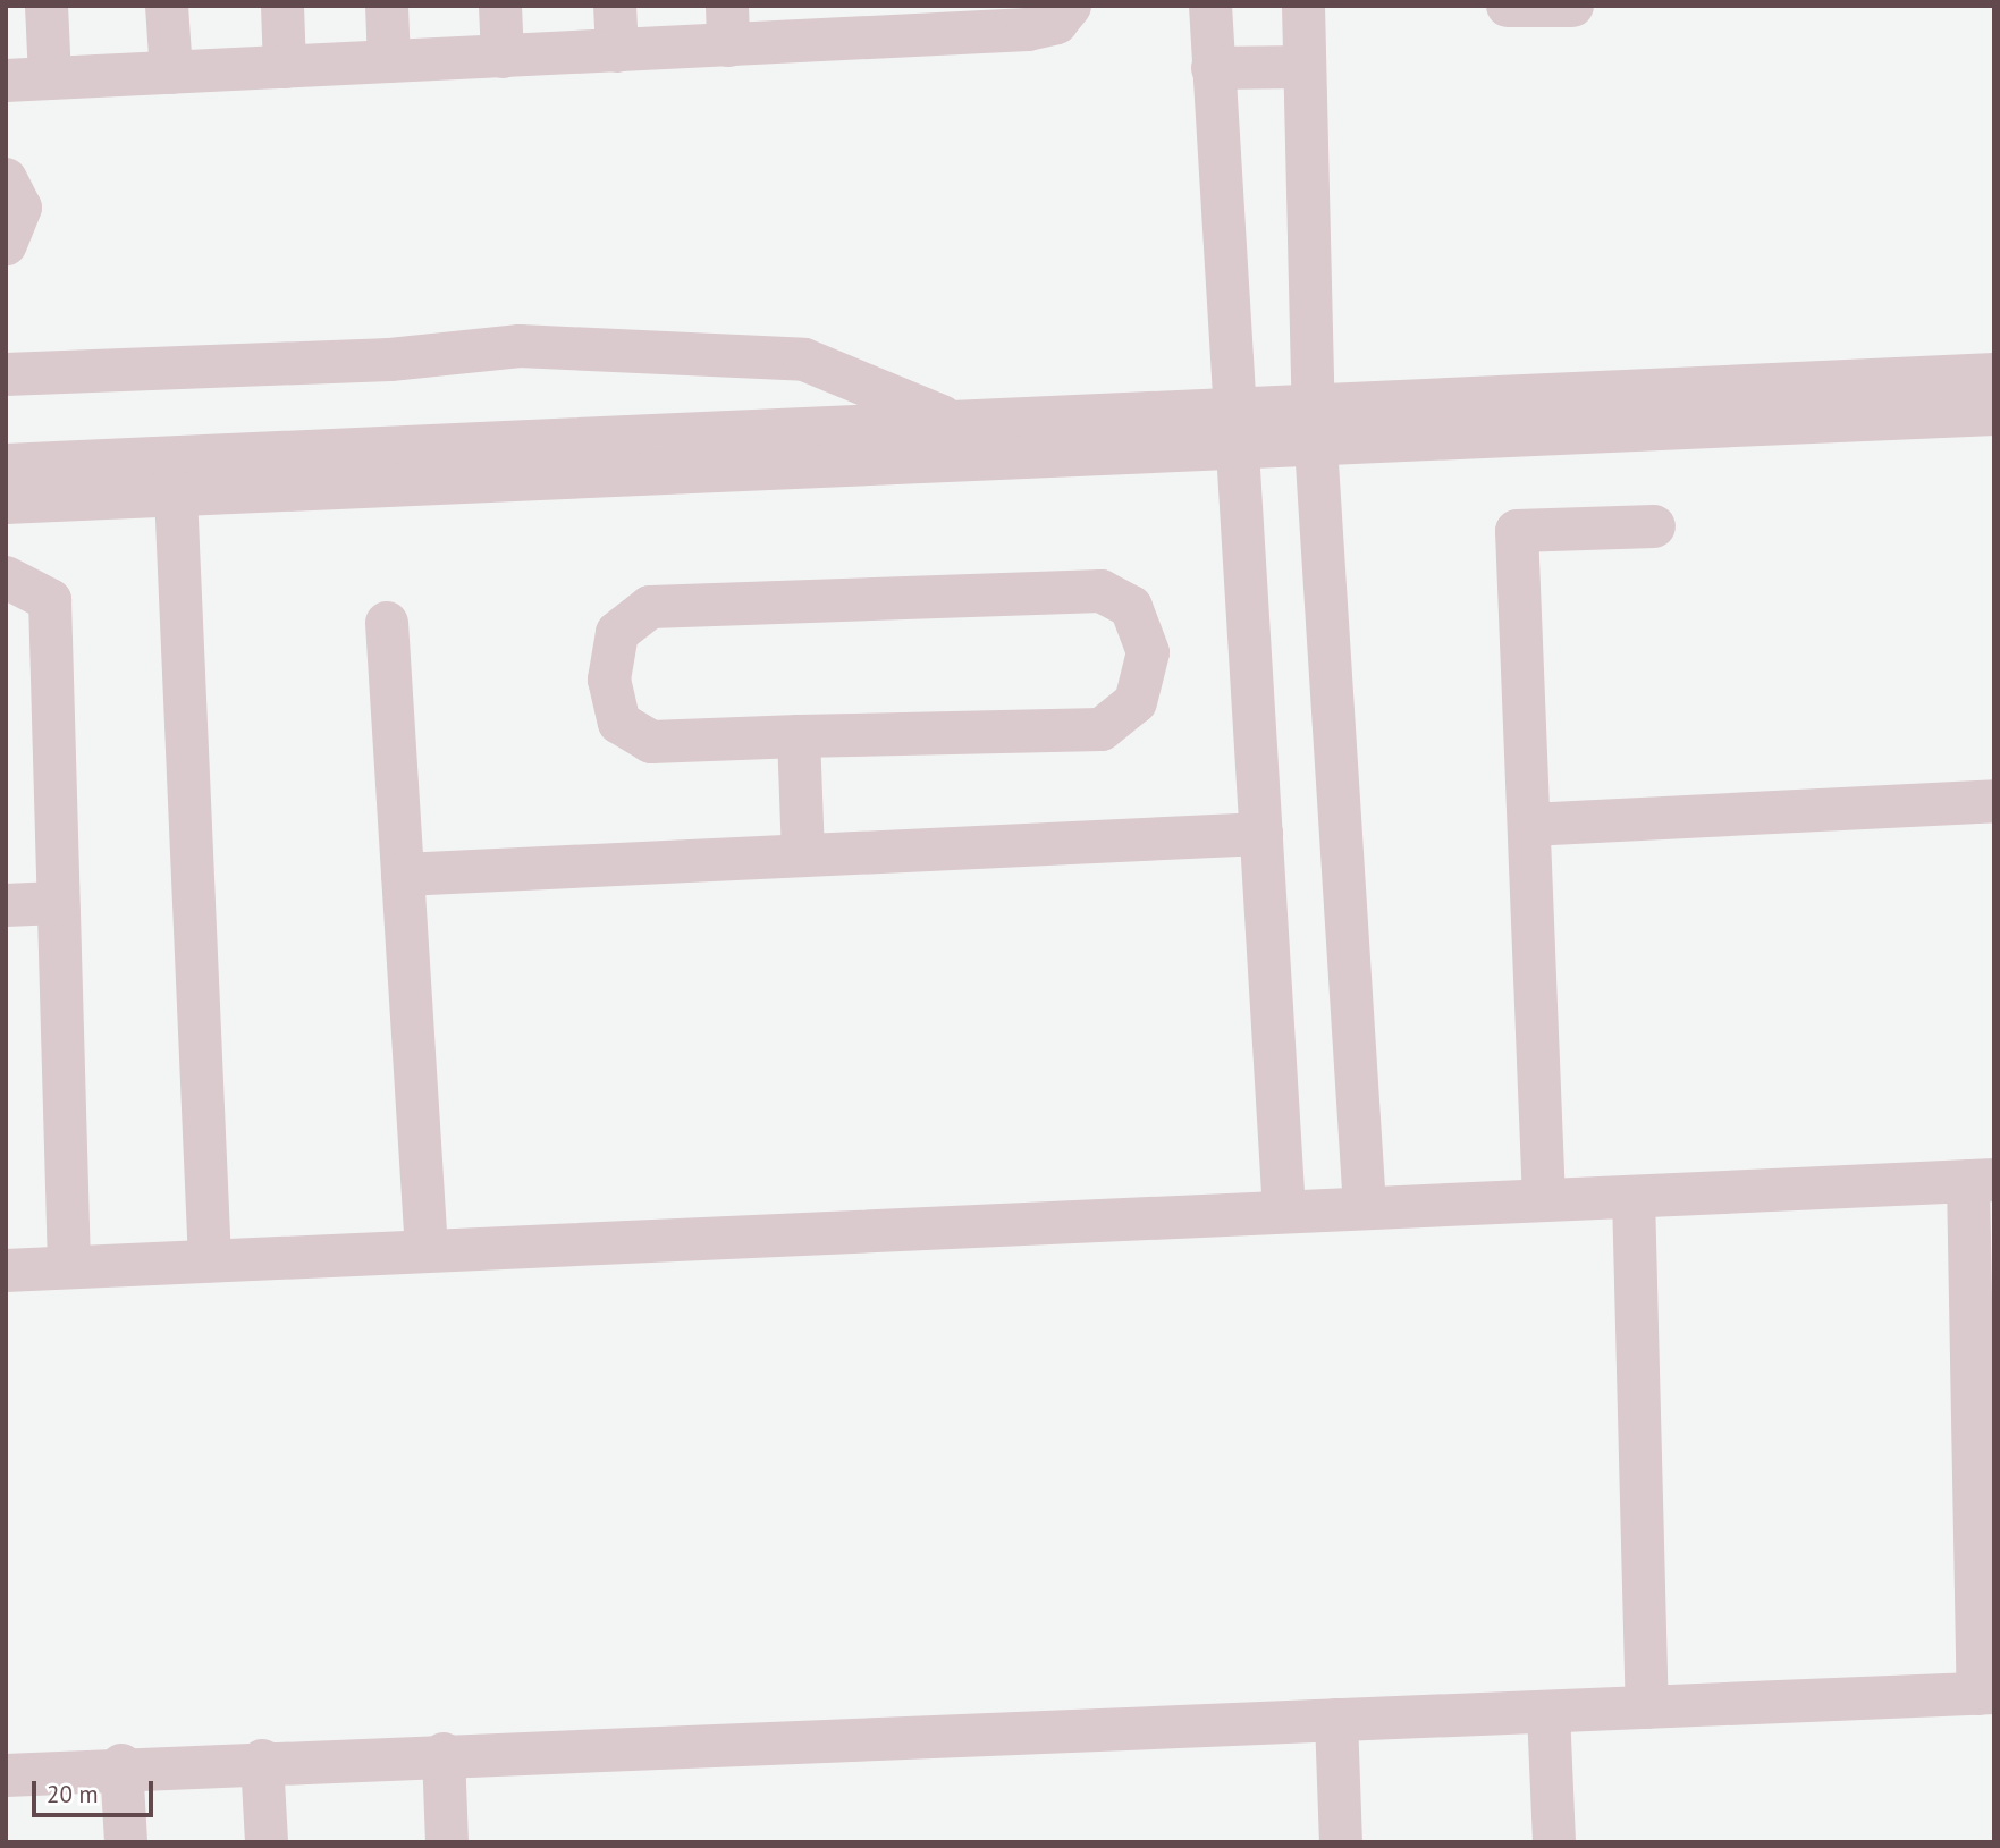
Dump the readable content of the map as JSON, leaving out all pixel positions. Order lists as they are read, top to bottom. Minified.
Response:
{"scale_bar":"20 m"}
